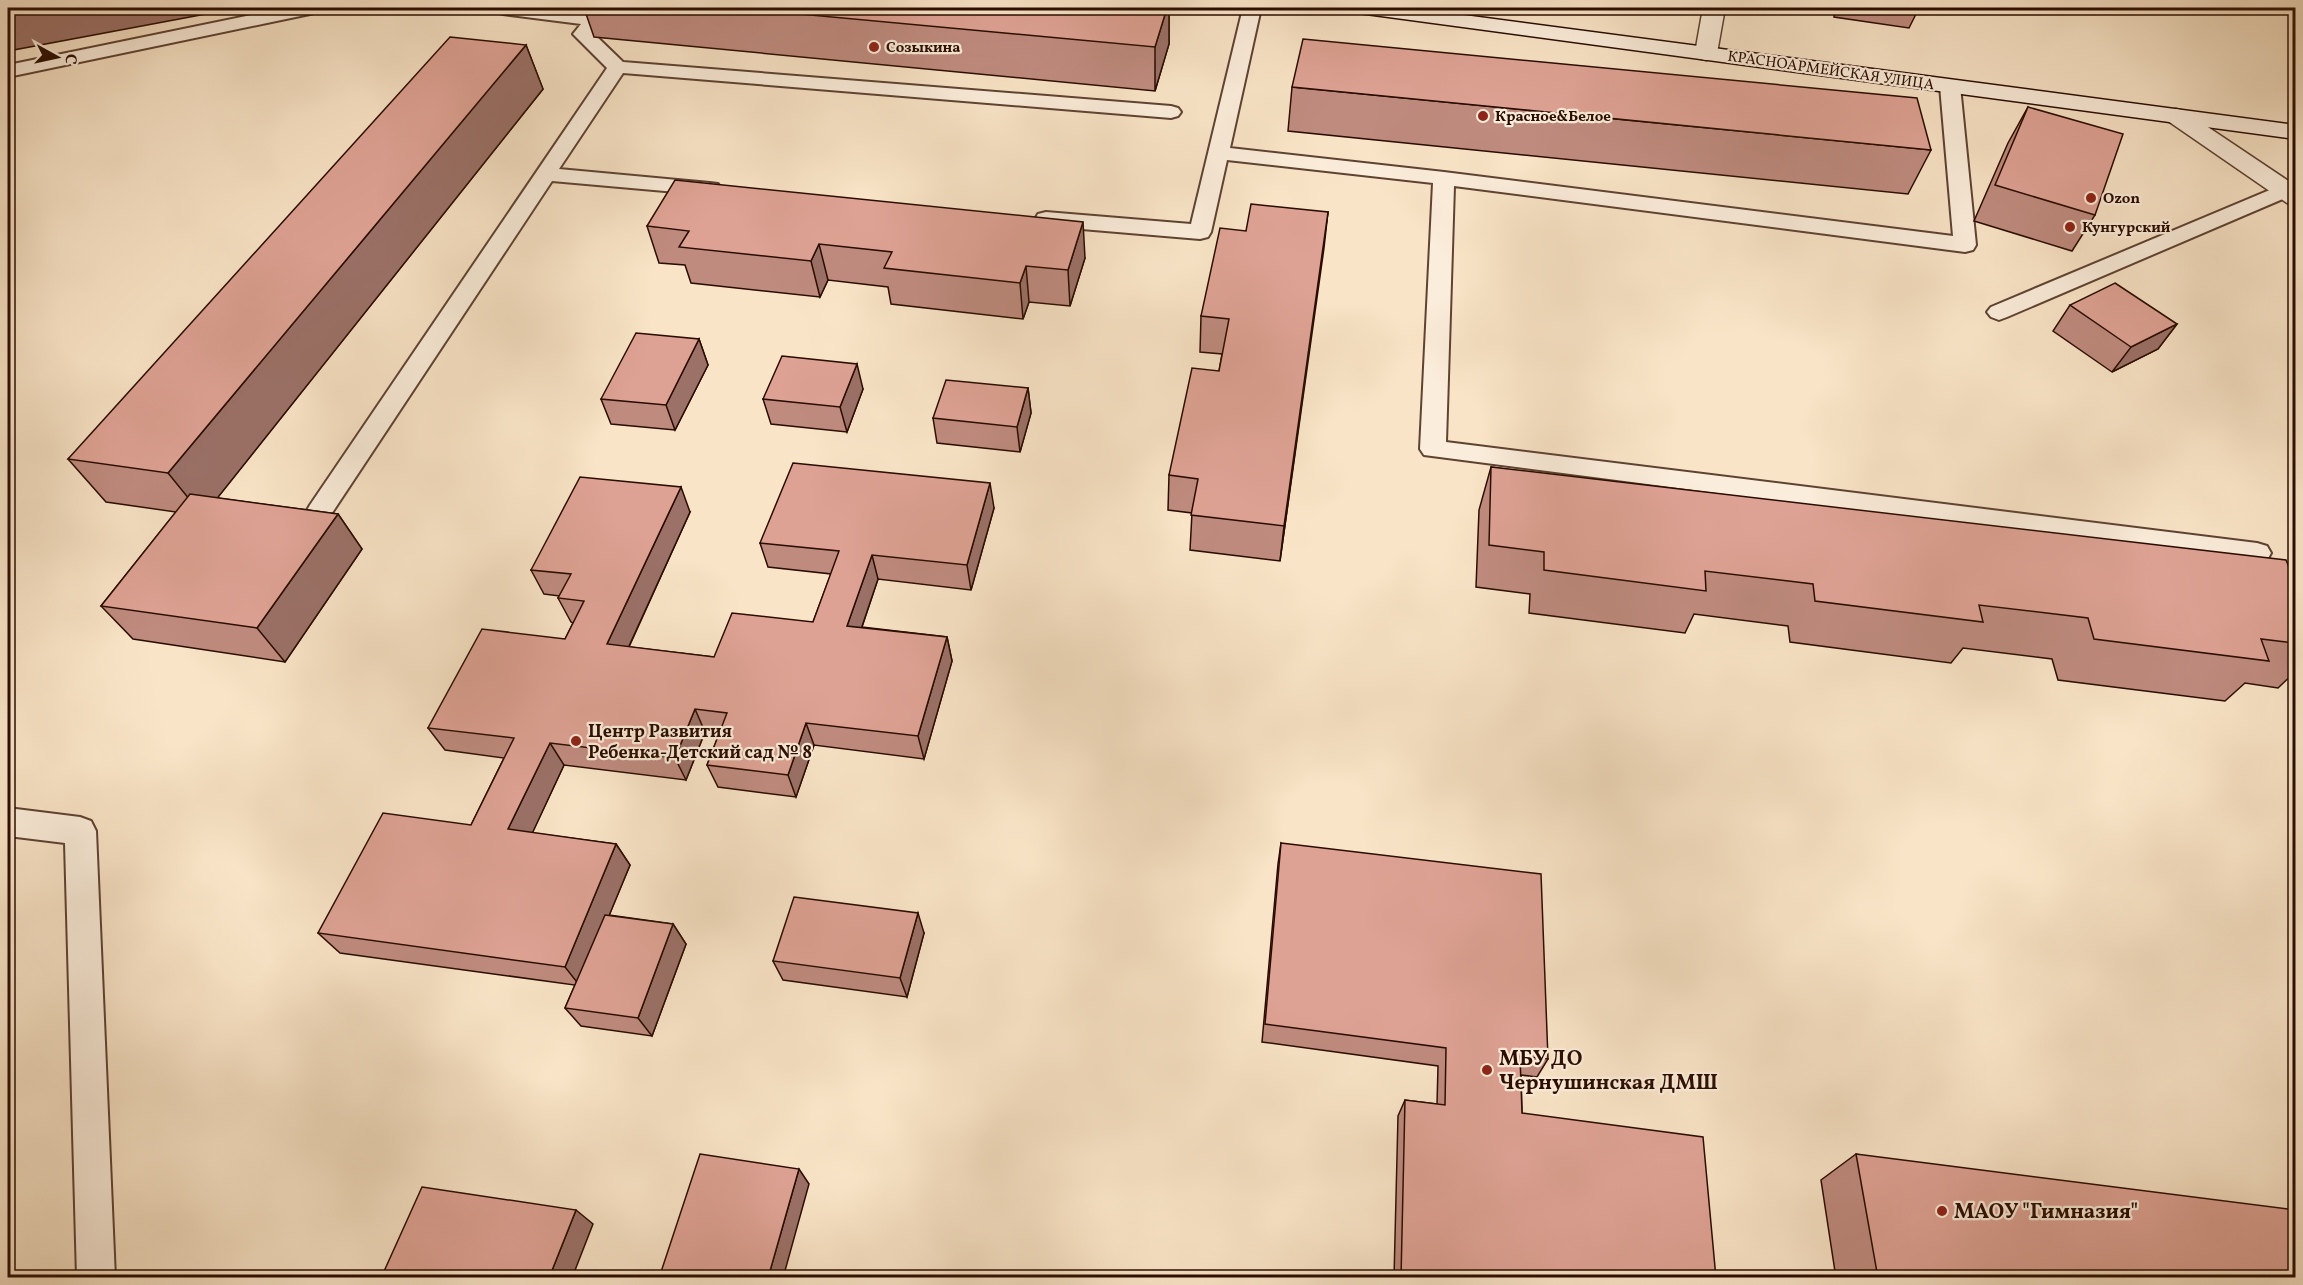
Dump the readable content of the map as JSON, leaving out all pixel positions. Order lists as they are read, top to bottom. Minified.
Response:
{"streets":{"street":["КРАСНОАРМЕЙСКАЯ УЛИЦА"]},"places":["Созыкина","Красное&Белое","Ozon","Кунгурский","Центр Развития Ребенка-Детский сад № 8","МБУ ДО Чернушинская ДМШ","МАОУ \"Гимназия\""],"north":"right"}
